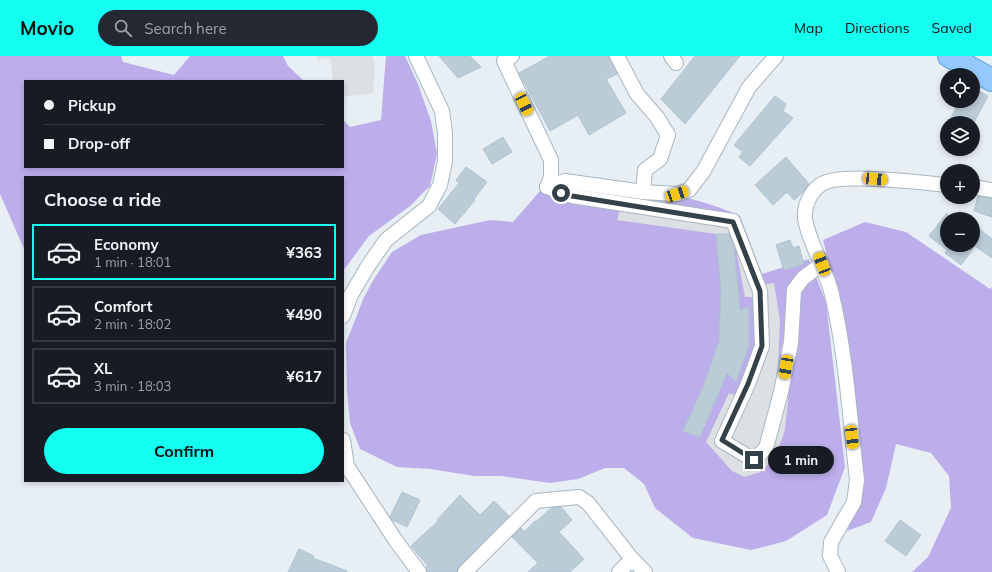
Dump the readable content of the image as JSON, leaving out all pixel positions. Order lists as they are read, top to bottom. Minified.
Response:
{"page":{"header":"Movio","search":"Search here","nav":["Map","Directions","Saved"],"map_buttons":["+","−"],"banner":["Pickup","Drop-off"],"heading":"Choose a ride","list":[{"name":"Economy","note":"1 min · 18:01","value":"¥363"},{"name":"Comfort","note":"2 min · 18:02","value":"¥490"},{"name":"XL","note":"3 min · 18:03","value":"¥617"}],"buttons":"Confirm","bubble":"1 min"}}
